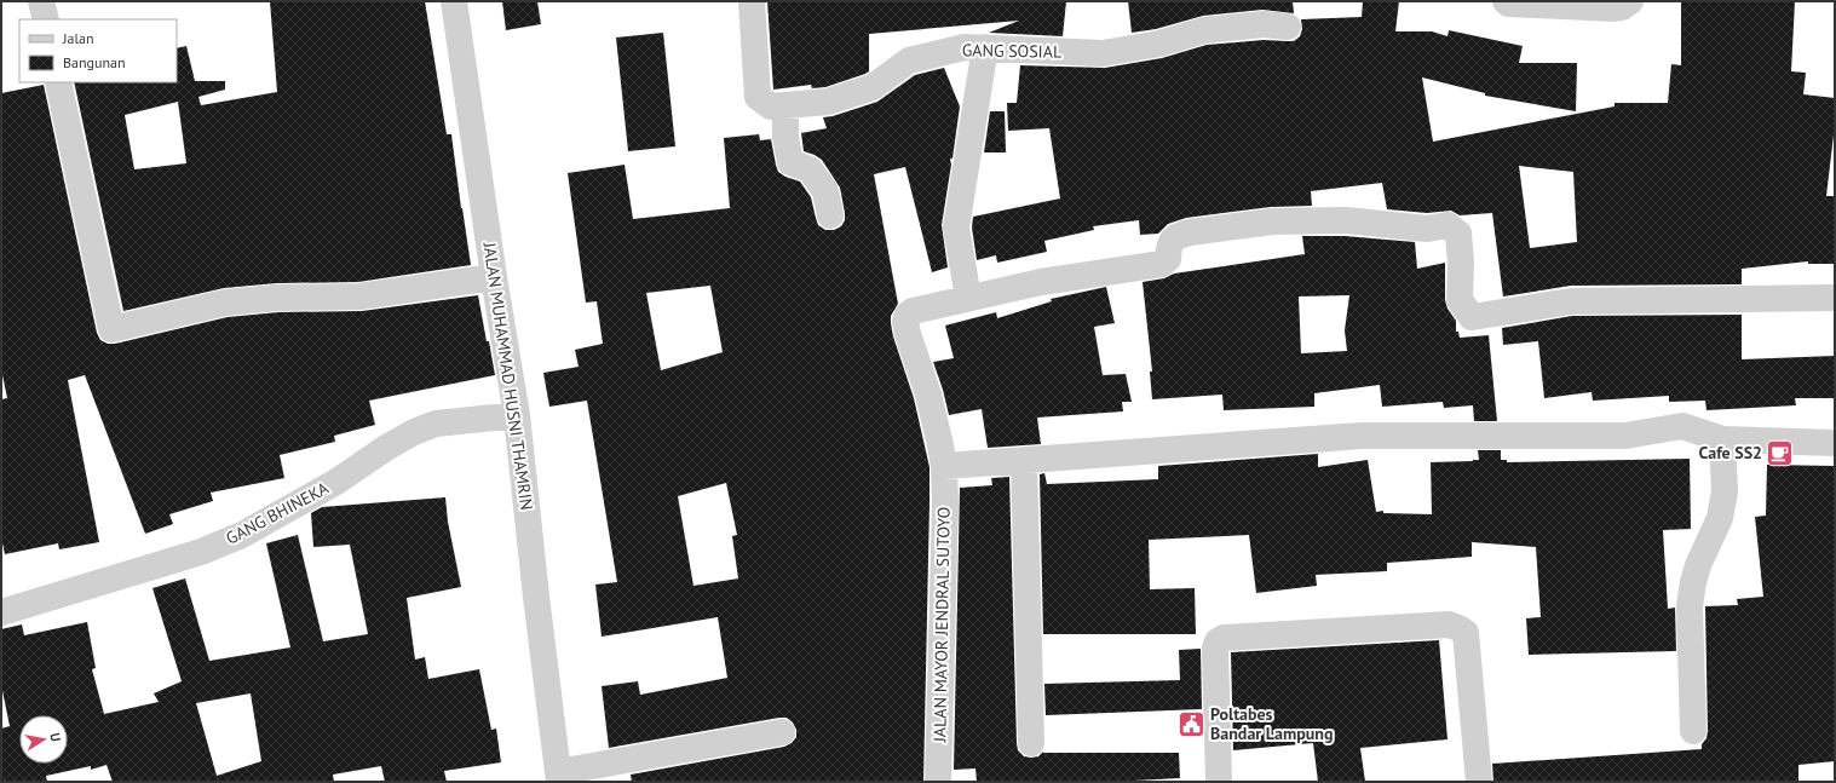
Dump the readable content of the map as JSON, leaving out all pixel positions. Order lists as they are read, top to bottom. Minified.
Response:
{"streets":{"street":["GANG SOSIAL","JALAN MUHAMMAD HUSNI THAMRIN","GANG BHINEKA","JALAN MAYOR JENDRAL SUTOYO"]},"crossings":[["JALAN MUHAMMAD HUSNI THAMRIN","GANG BHINEKA"]],"places":{"cafe":["Cafe SS2"],"public building":["Poltabes Bandar Lampung"]},"legend":["Jalan","Bangunan"],"north":"right"}
